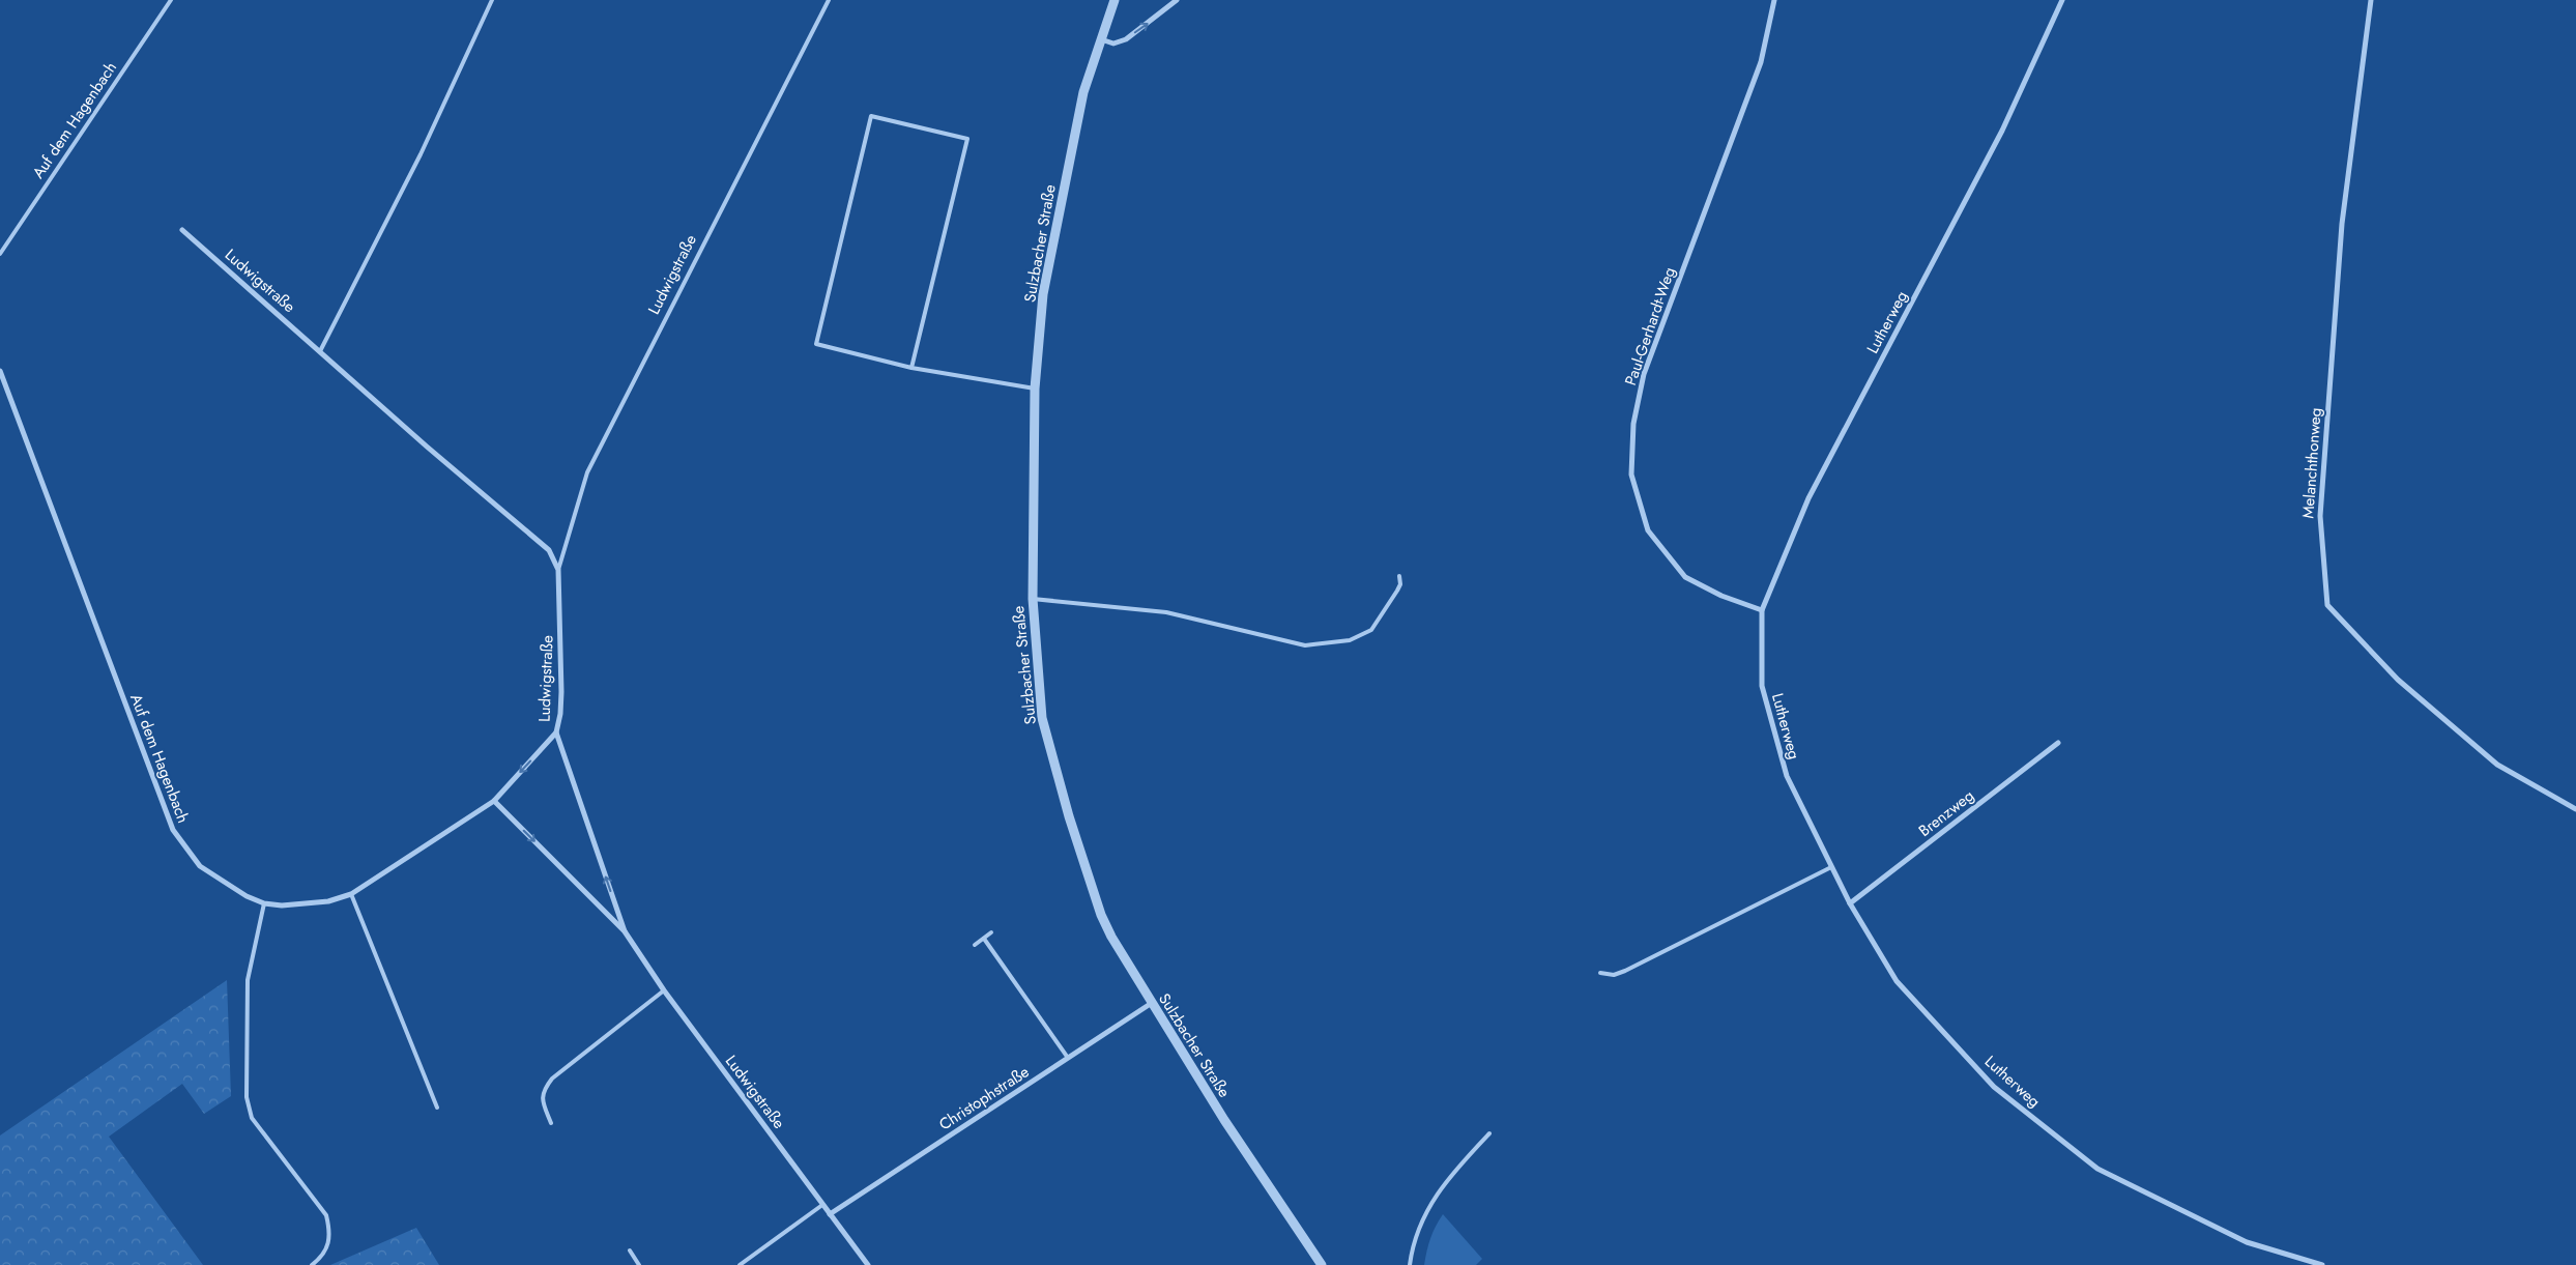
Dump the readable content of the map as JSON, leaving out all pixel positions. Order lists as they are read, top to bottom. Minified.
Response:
{"streets":{"street":["Auf dem Hagenbach","Sulzbacher Straße","Ludwigstraße","Lutherweg","Paul-Gerhardt-Weg","Melanchthonweg","Brenzweg","Christophstraße"]},"crossings":[["Auf dem Hagenbach","Ludwigstraße"],["Sulzbacher Straße","Christophstraße"],["Ludwigstraße","Christophstraße"],["Lutherweg","Paul-Gerhardt-Weg"],["Lutherweg","Brenzweg"]]}
